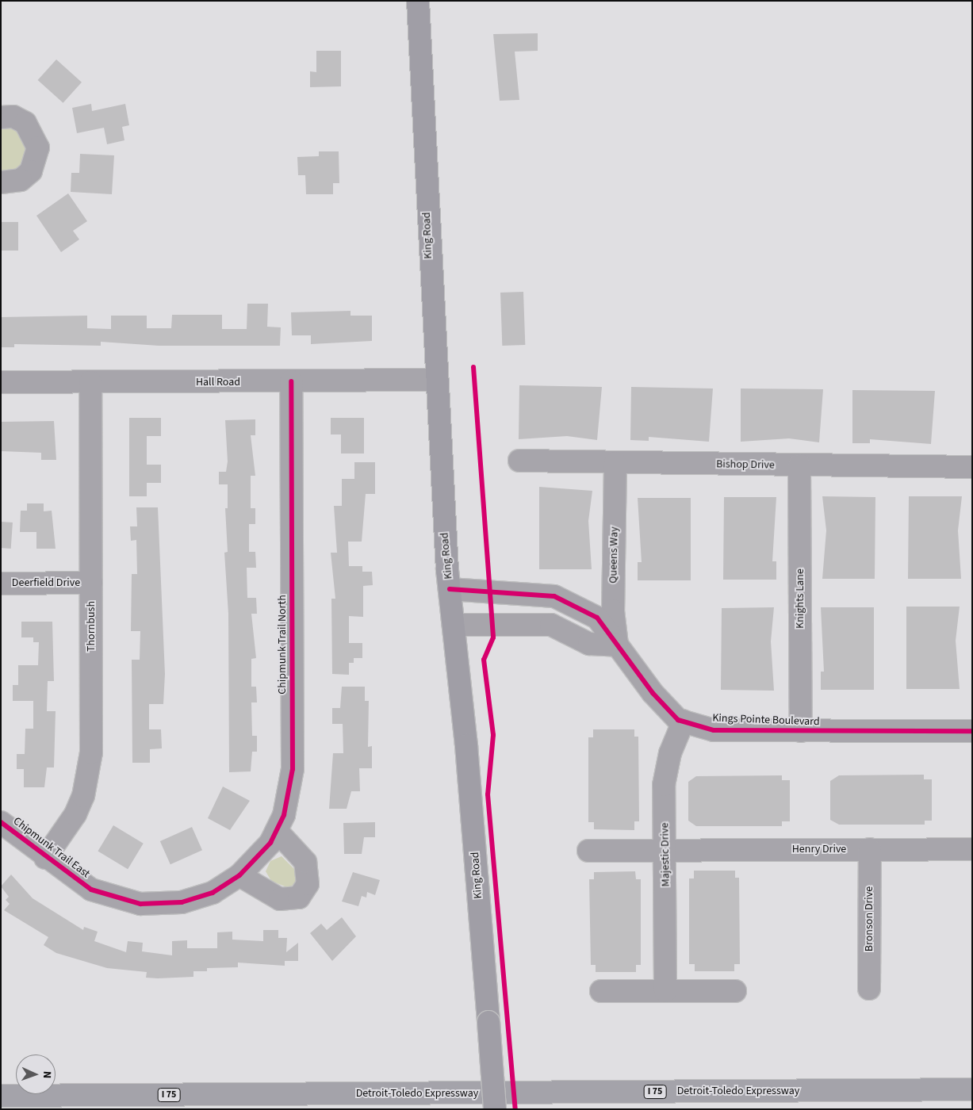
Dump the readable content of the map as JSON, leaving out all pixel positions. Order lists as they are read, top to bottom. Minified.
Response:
{"streets":{"highway":["Detroit-Toledo Expressway","I 75"],"main road":["King Road"],"street":["Hall Road","Bishop Drive","Queens Way","Deerfield Drive","Knights Lane","Thornbush","Chipmunk Trail North","Kings Pointe Boulevard","Chipmunk Trail East","Henry Drive","Majestic Drive","Bronson Drive"]},"crossings":[["King Road","Hall Road"],["King Road","Kings Pointe Boulevard"],["Hall Road","Thornbush"],["Hall Road","Chipmunk Trail North"],["Bishop Drive","Queens Way"],["Bishop Drive","Knights Lane"],["Queens Way","Kings Pointe Boulevard"],["Deerfield Drive","Thornbush"],["Knights Lane","Kings Pointe Boulevard"],["Thornbush","Chipmunk Trail East"],["Chipmunk Trail North","Chipmunk Trail East"],["Kings Pointe Boulevard","Majestic Drive"],["Henry Drive","Majestic Drive"],["Henry Drive","Bronson Drive"]],"north":"right"}
